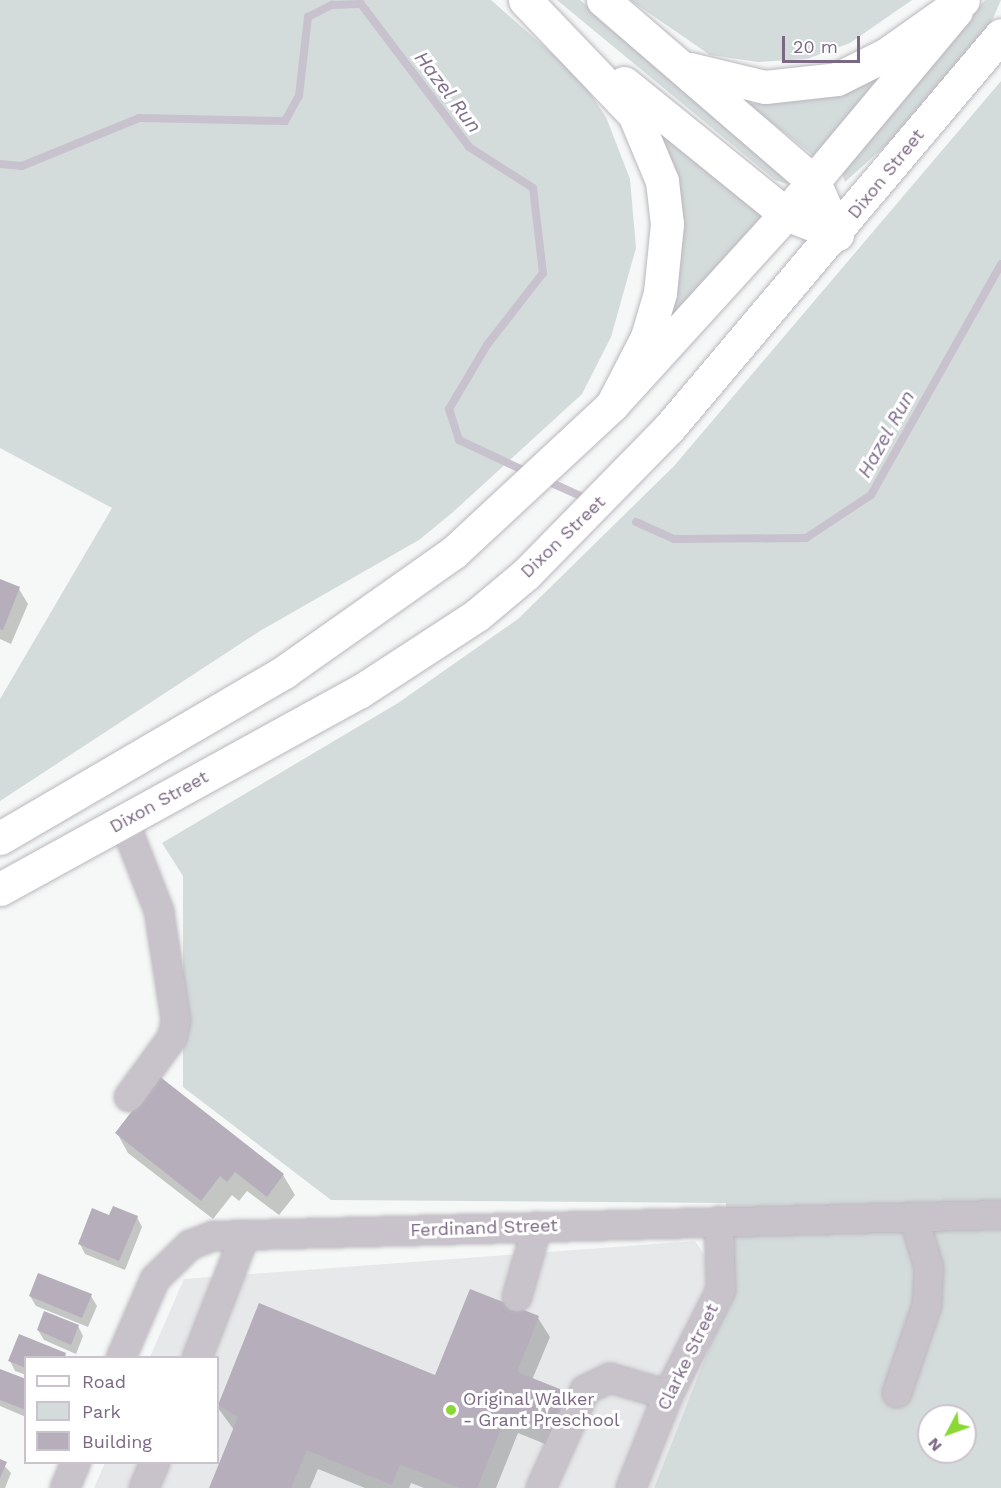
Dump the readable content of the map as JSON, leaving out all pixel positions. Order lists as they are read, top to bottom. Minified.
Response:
{"streets":{"main road":["Dixon Street"],"street":["Ferdinand Street","Clarke Street"]},"crossings":[["Ferdinand Street","Clarke Street"]],"water":["Hazel Run"],"places":["Original Walker - Grant Preschool"],"legend":["Road","Park","Building"],"scale_bar":"20 m","north":"bottom left"}
